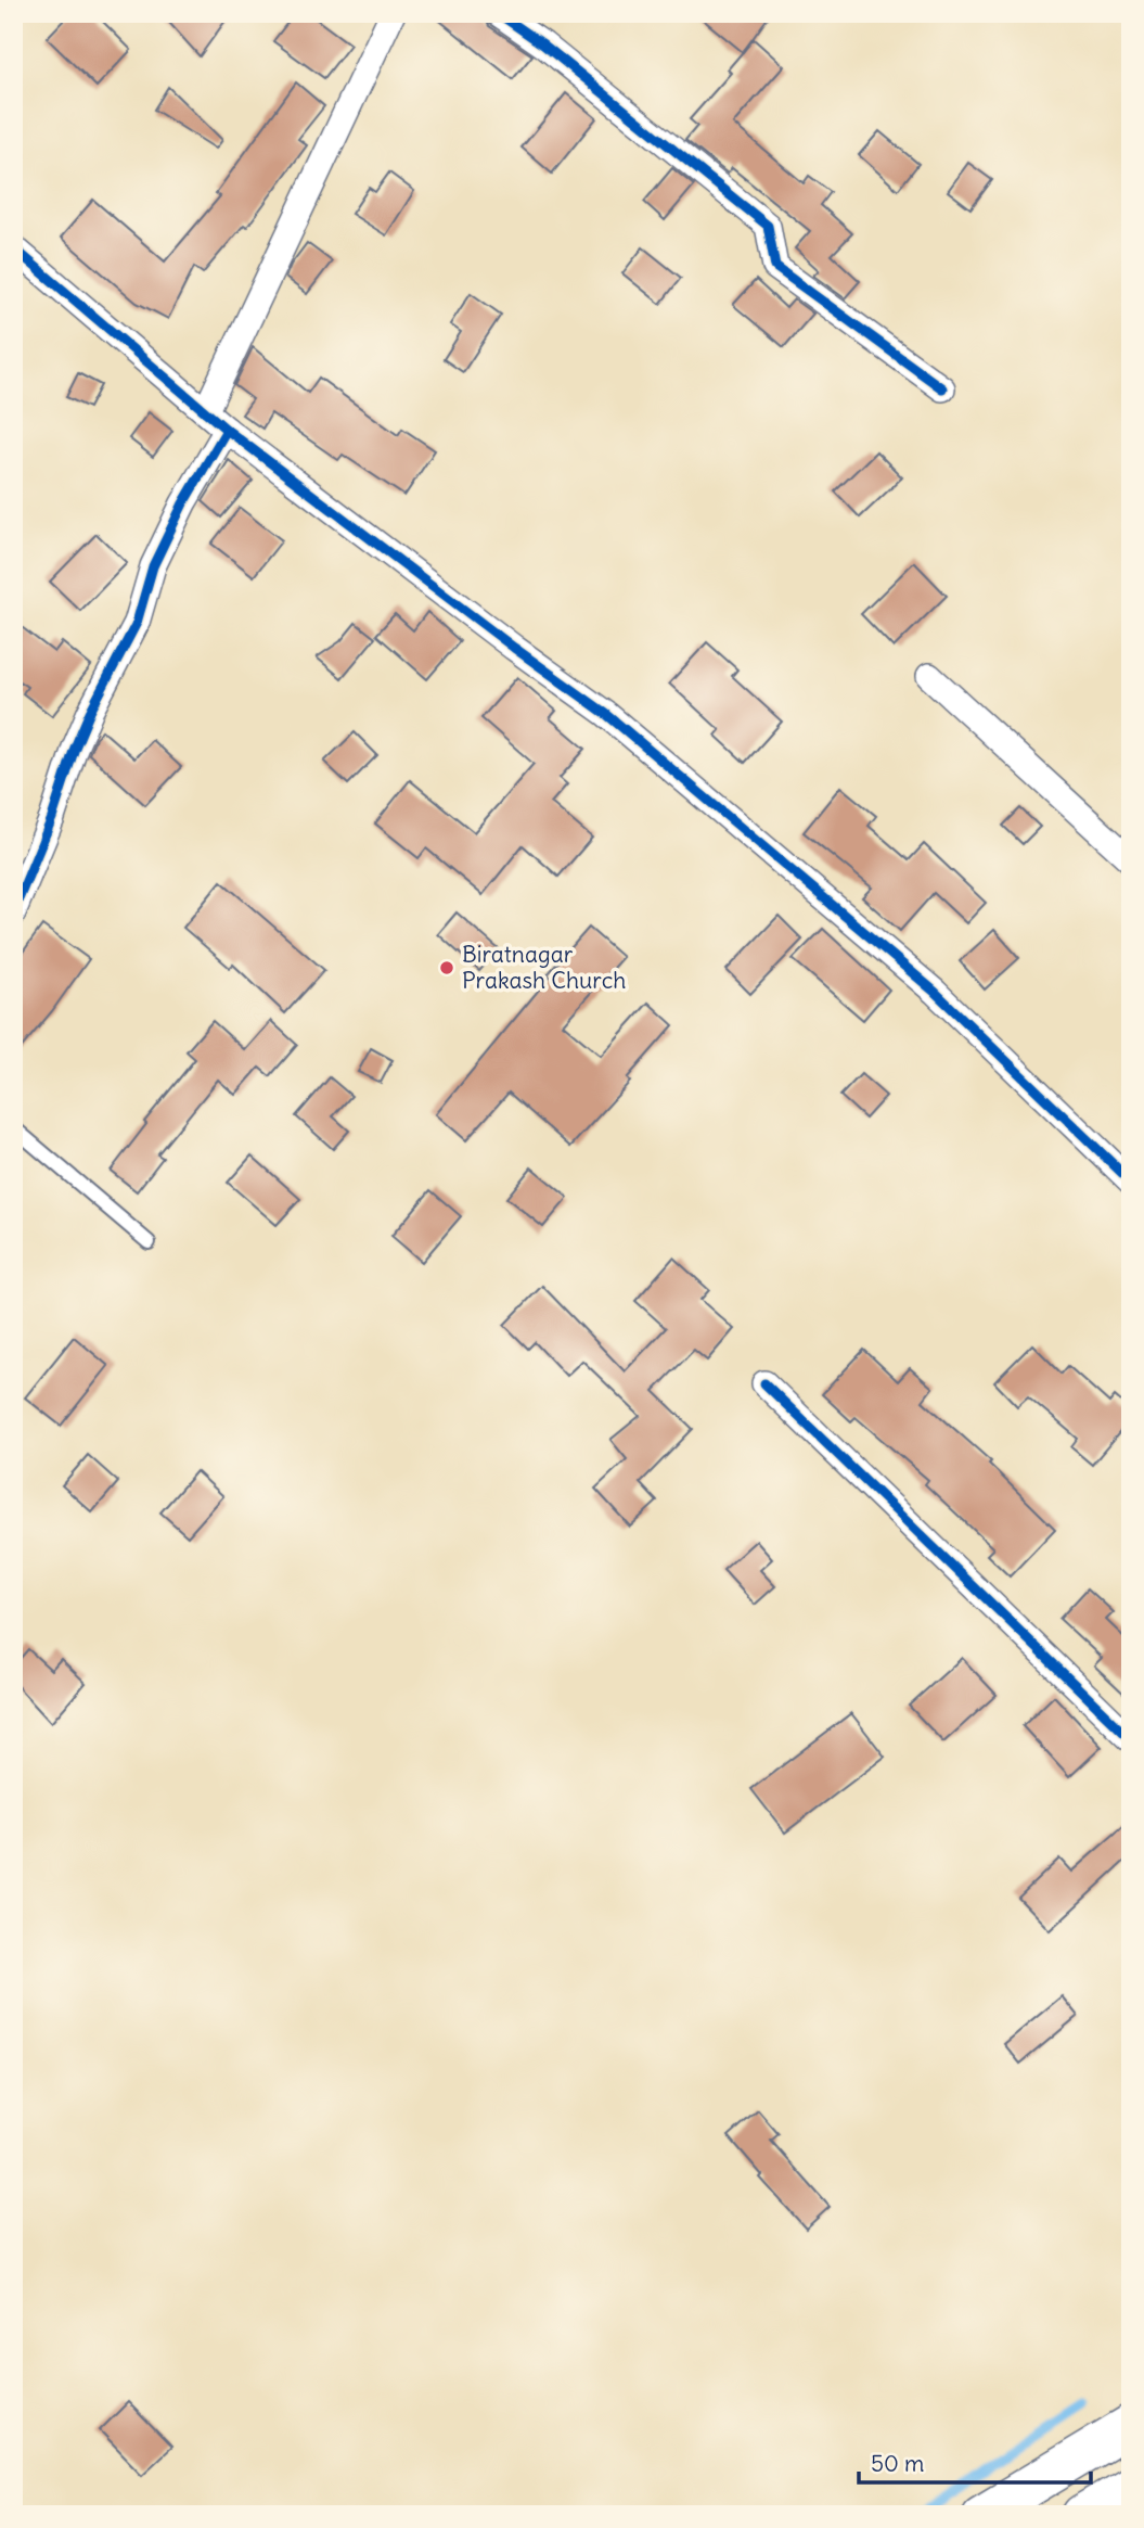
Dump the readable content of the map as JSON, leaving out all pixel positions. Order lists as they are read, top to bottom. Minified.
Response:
{"places":["Biratnagar Prakash Church"],"scale_bar":"50 m"}
